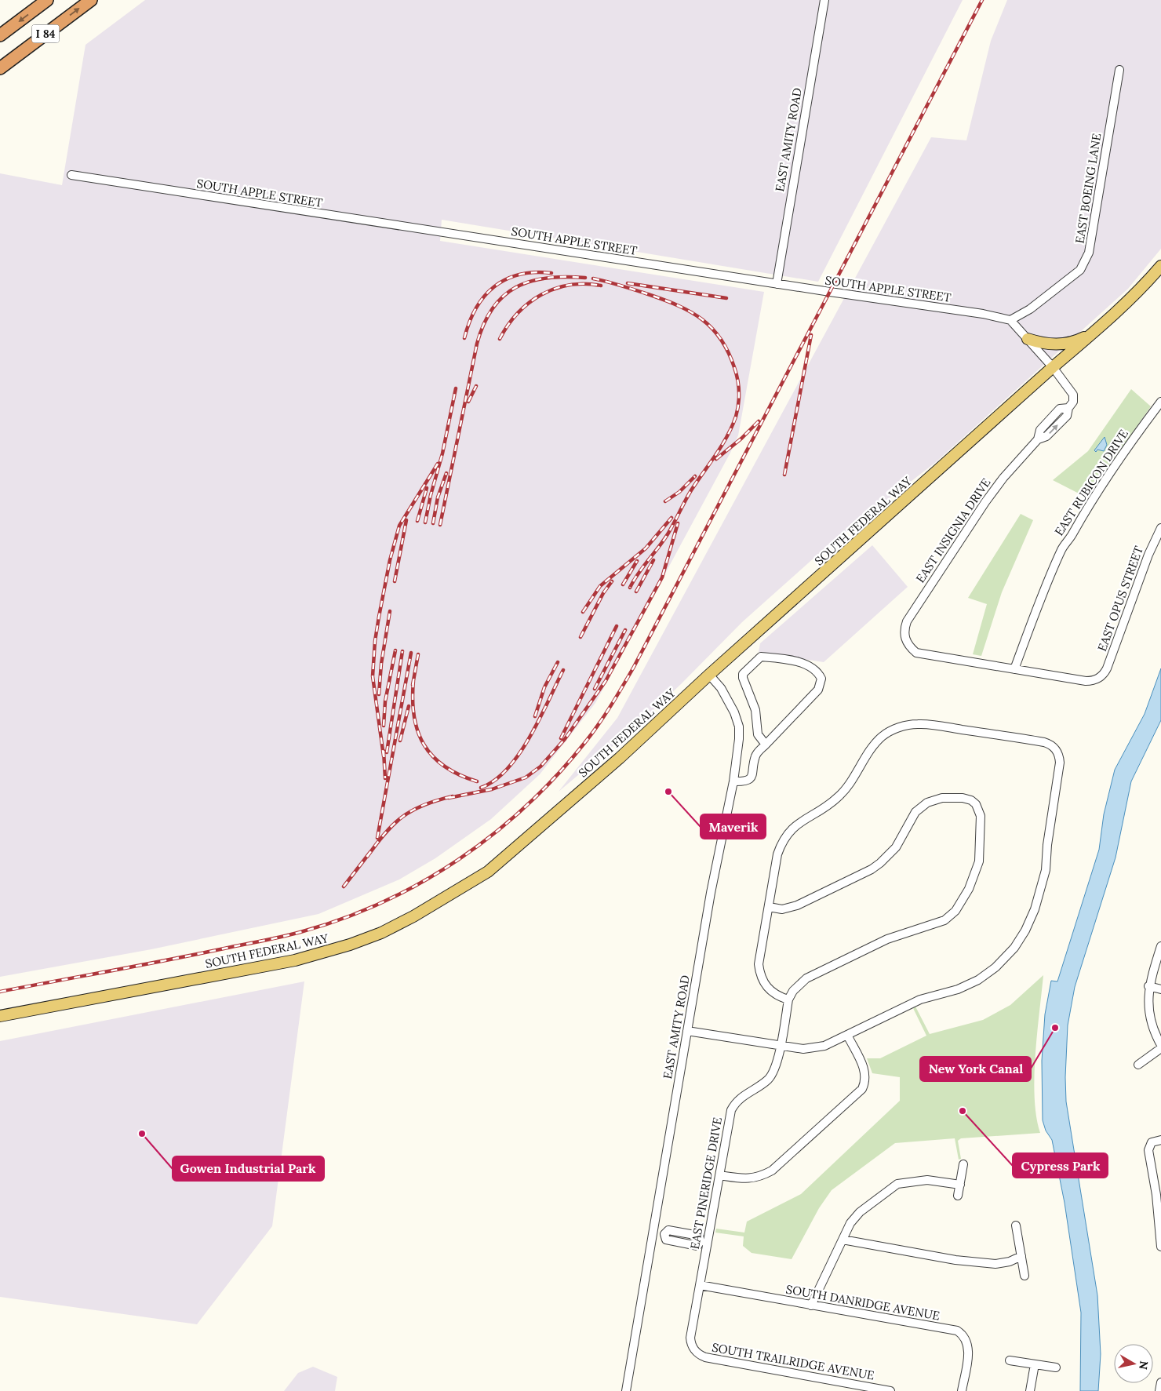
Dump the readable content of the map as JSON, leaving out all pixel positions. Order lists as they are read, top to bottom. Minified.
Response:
{"streets":{"highway":["I 84"],"main road":["SOUTH FEDERAL WAY"],"street":["EAST AMITY ROAD","EAST BOEING LANE","SOUTH APPLE STREET","EAST RUBICON DRIVE","EAST INSIGNIA DRIVE","EAST OPUS STREET","EAST PINERIDGE DRIVE","SOUTH DANRIDGE AVENUE","SOUTH TRAILRIDGE AVENUE"]},"crossings":[["EAST AMITY ROAD","SOUTH APPLE STREET"],["EAST AMITY ROAD","SOUTH FEDERAL WAY"],["EAST BOEING LANE","SOUTH APPLE STREET"],["EAST RUBICON DRIVE","EAST INSIGNIA DRIVE"],["EAST RUBICON DRIVE","EAST OPUS STREET"],["SOUTH FEDERAL WAY","EAST INSIGNIA DRIVE"],["EAST INSIGNIA DRIVE","EAST OPUS STREET"],["EAST PINERIDGE DRIVE","SOUTH DANRIDGE AVENUE"],["EAST PINERIDGE DRIVE","SOUTH TRAILRIDGE AVENUE"]],"places":["Maverik","New York Canal","Cypress Park","Gowen Industrial Park"],"north":"right"}
